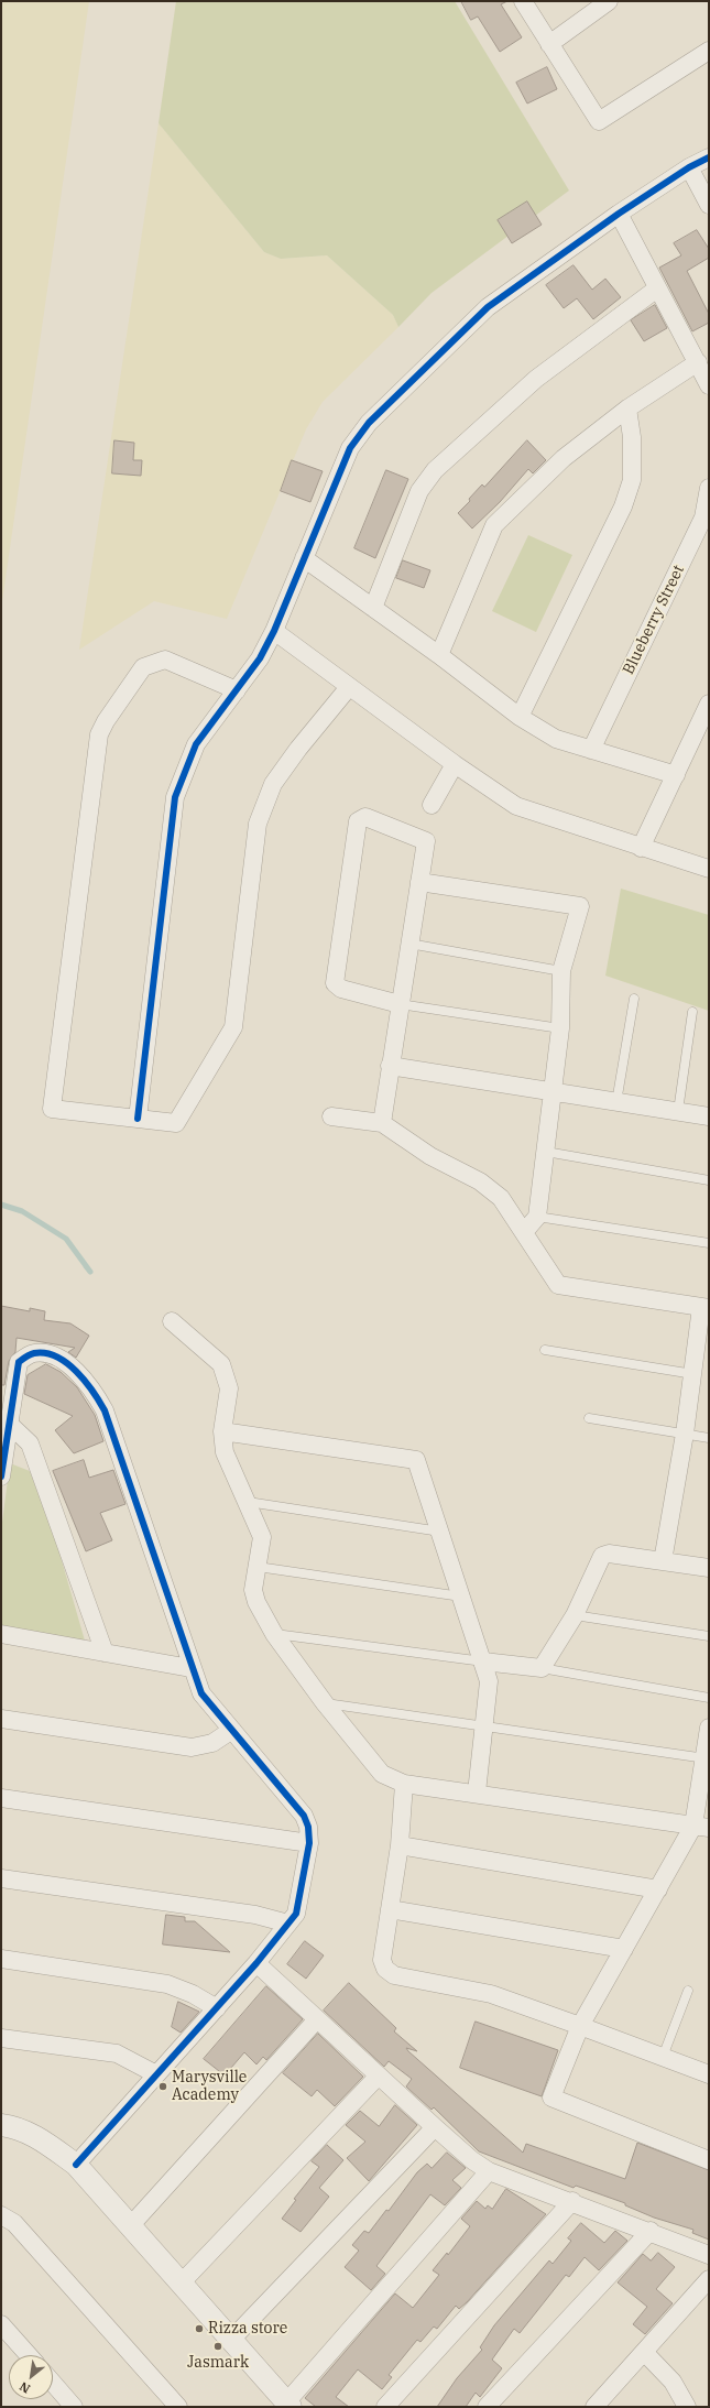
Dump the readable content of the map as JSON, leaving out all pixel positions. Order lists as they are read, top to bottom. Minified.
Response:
{"streets":{"street":["Blueberry Street"]},"places":["Marysville Academy","Rizza store","Jasmark"],"north":"bottom left"}
